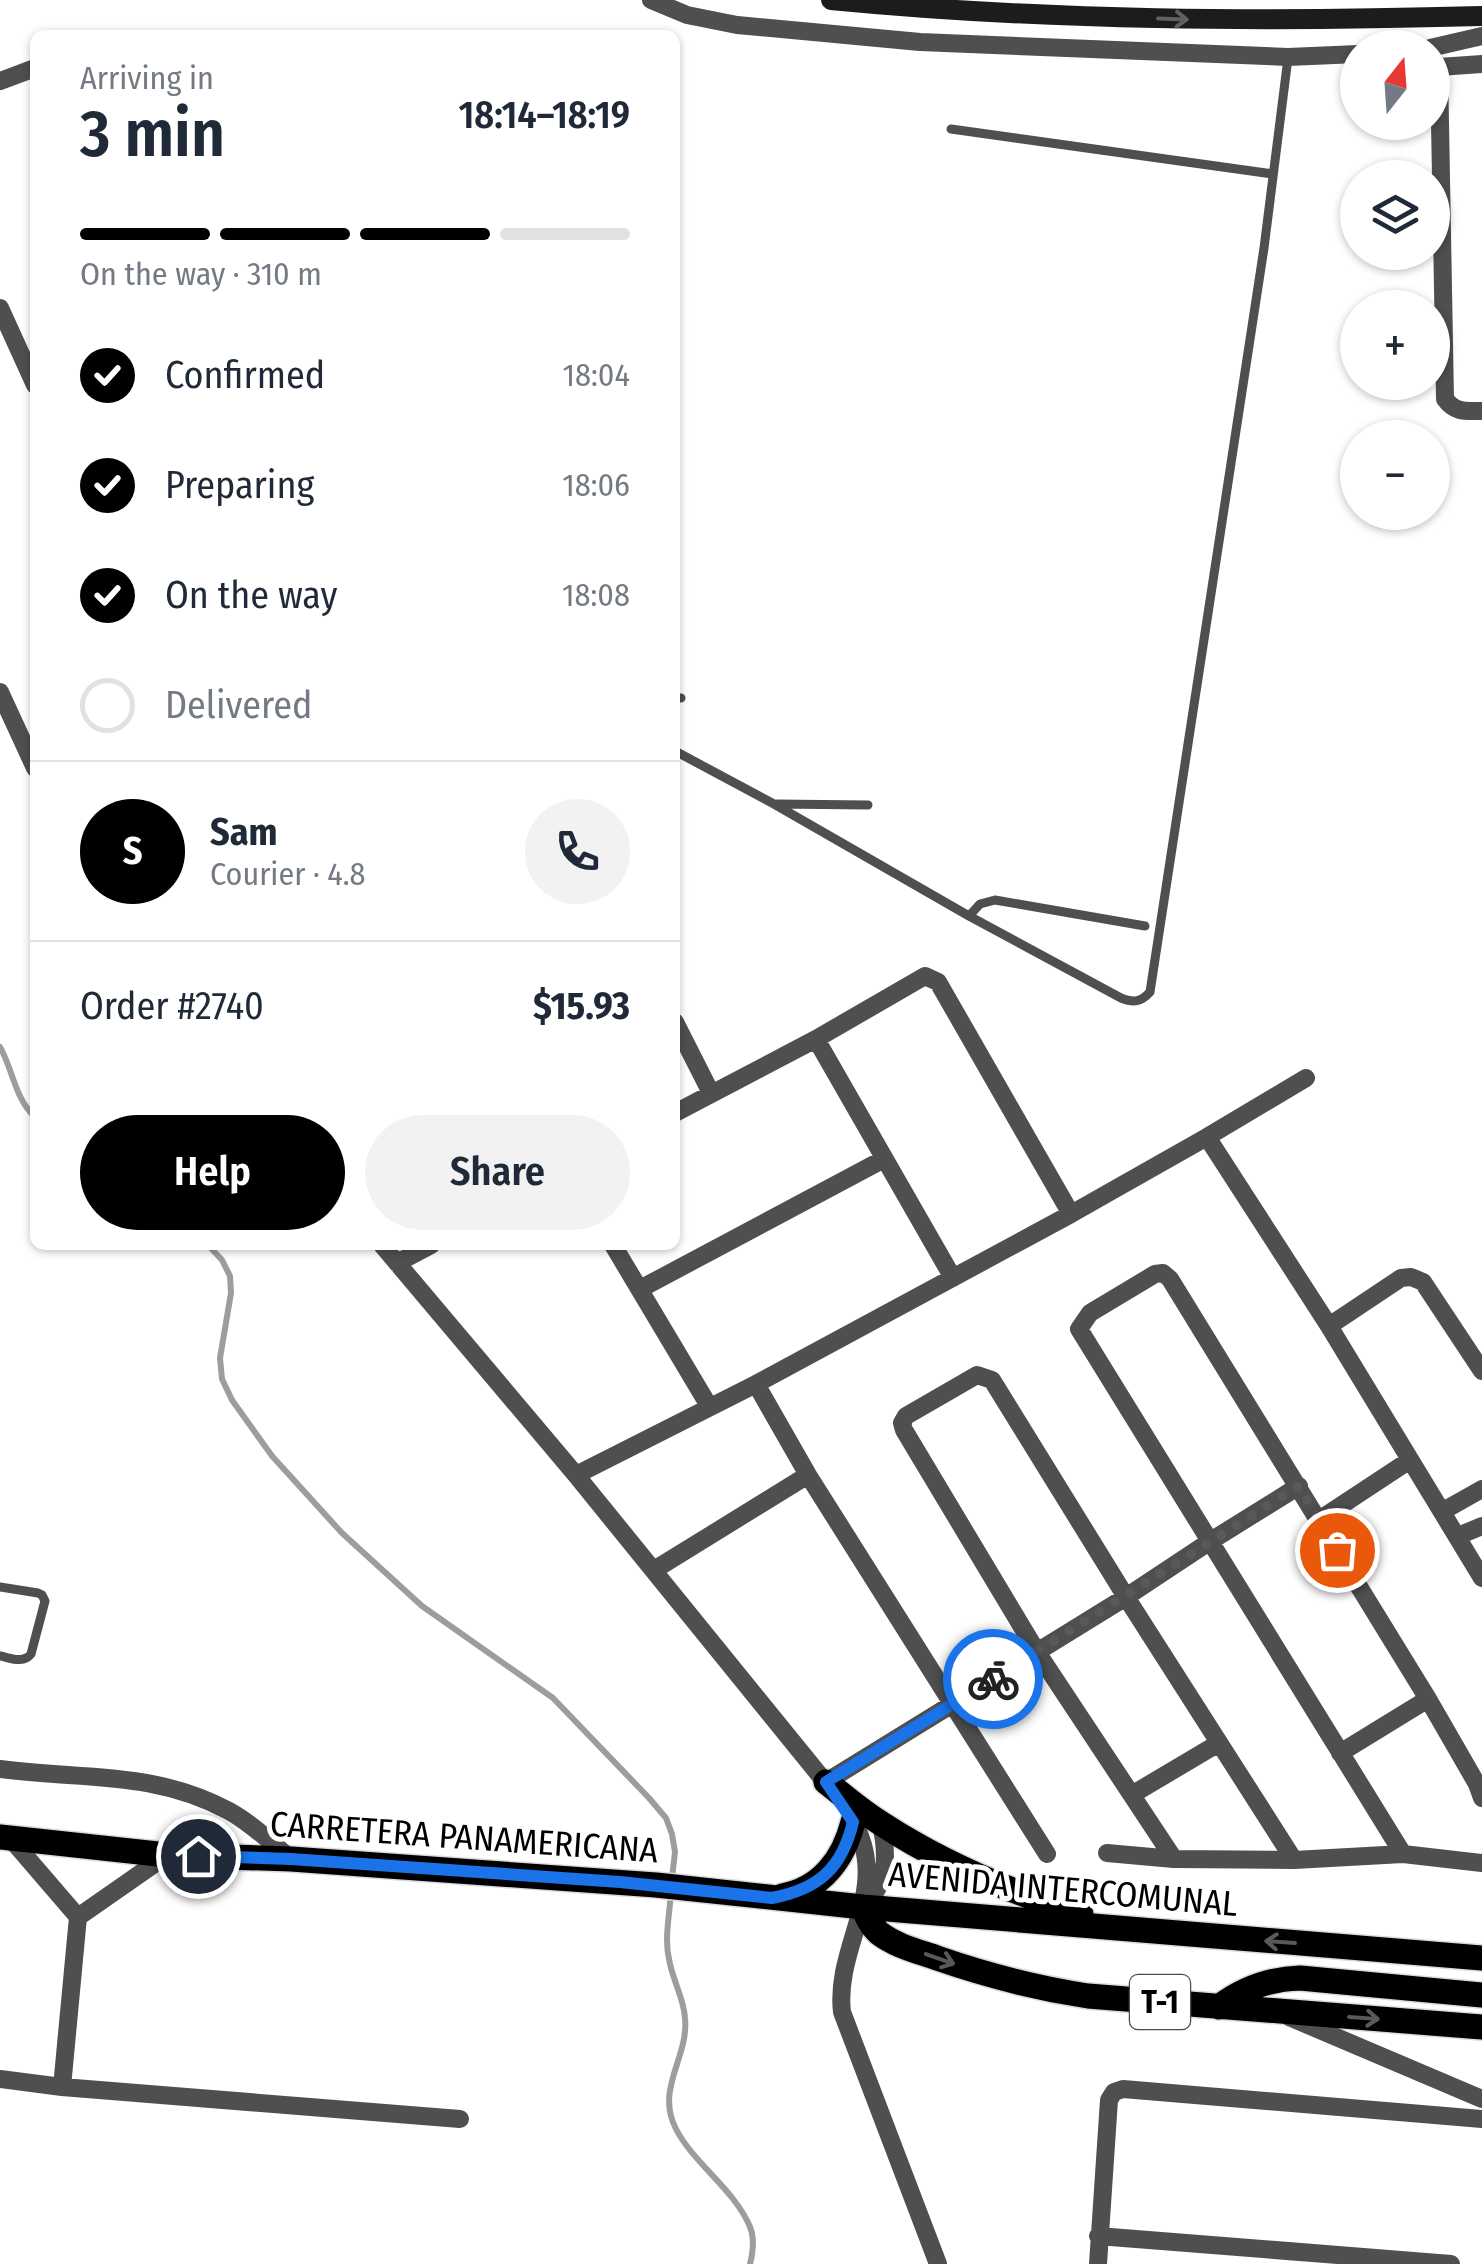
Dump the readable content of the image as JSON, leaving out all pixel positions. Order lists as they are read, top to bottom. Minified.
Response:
{"streets":{"main road":["CARRETERA PANAMERICANA","AVENIDA INTERCOMUNAL","T-1"]},"crossings":[["CARRETERA PANAMERICANA","AVENIDA INTERCOMUNAL"]],"north":"top","page":{"map_buttons":["+","−"],"heading":["3 min","Arriving in","18:14–18:19"],"panel":["Sam","Courier · 4.8","Order #2740","$15.93"],"bar":"On the way · 310 m","list":[["Confirmed","18:04"],["Preparing","18:06"],["On the way","18:08"],"Delivered"],"round":"S","buttons":["Help","Share"]}}
